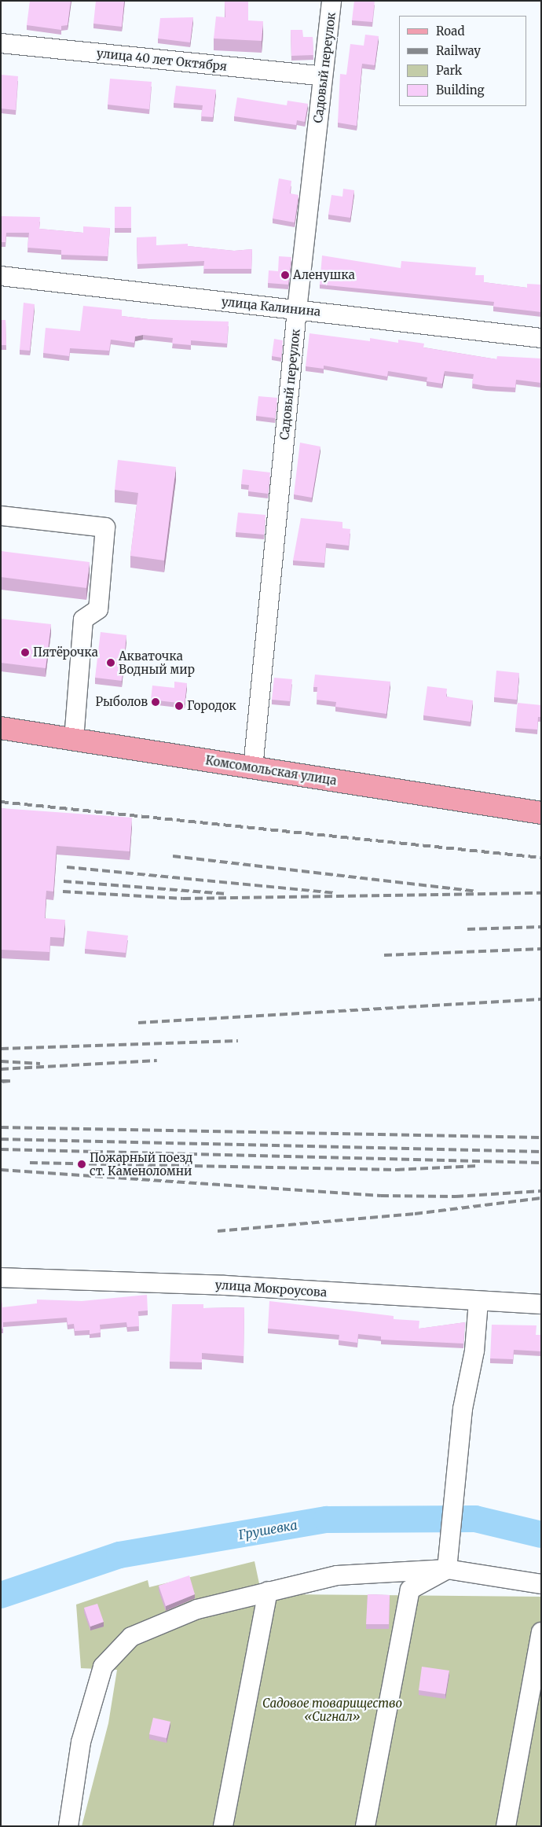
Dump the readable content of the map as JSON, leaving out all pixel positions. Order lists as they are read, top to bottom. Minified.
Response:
{"streets":{"main road":["Комсомольская улица"],"street":["улица 40 лет Октября","Садовый переулок","улица Калинина","улица Мокроусова"]},"crossings":[["улица 40 лет Октября","Садовый переулок"],["Садовый переулок","улица Калинина"],["Садовый переулок","Комсомольская улица"]],"water":["Грушевка"],"parks":["Садовое товарищество «Сигнал»"],"places":["Аленушка","Пятёрочка","Акваточка Водный мир","Рыболов","Городок","Пожарный поезд ст. Каменоломни"],"legend":["Road","Railway","Park","Building"]}
